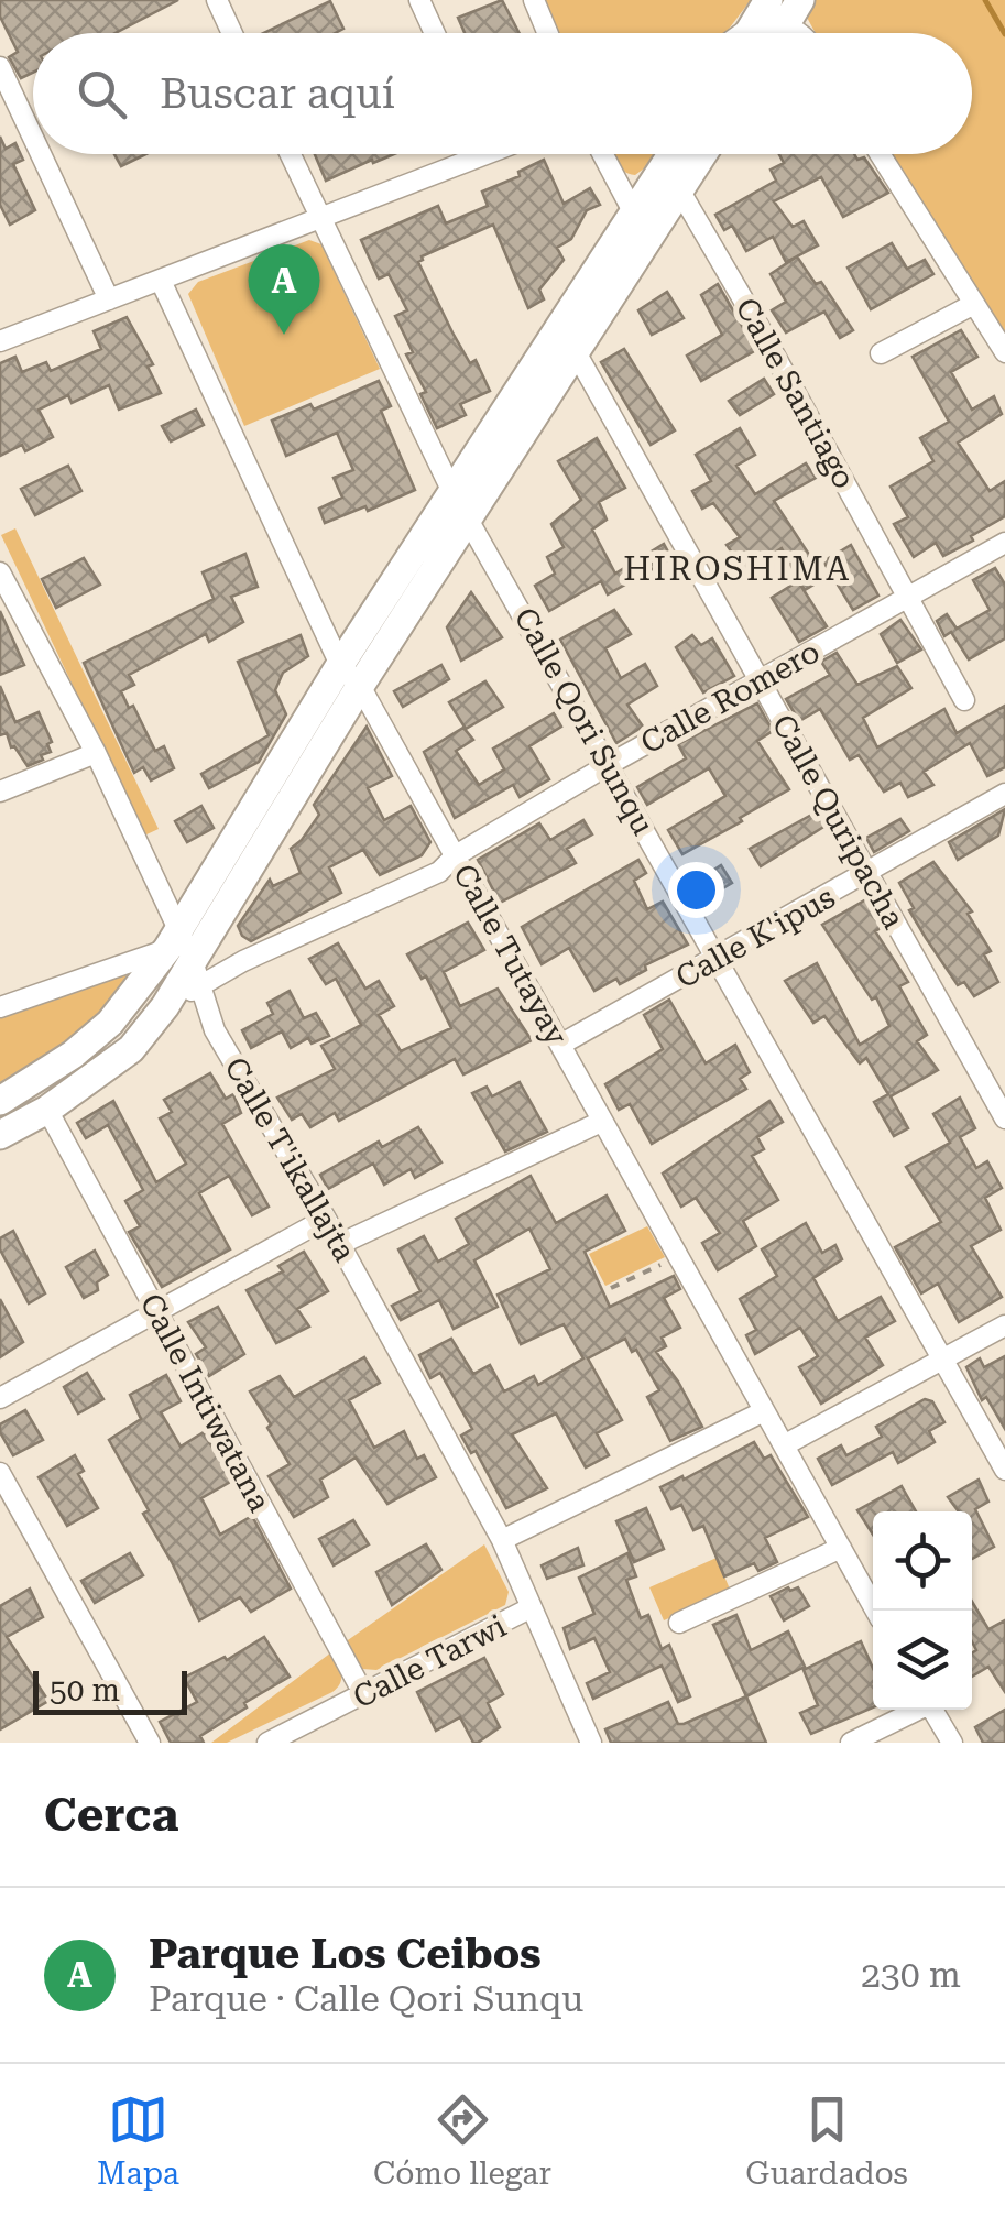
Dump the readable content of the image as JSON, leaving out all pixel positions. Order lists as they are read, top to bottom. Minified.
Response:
{"streets":{"street":["Calle Santiago","Calle Romero","Calle Qori Sunqu","Calle Quripacha","Calle K'ipus","Calle Tutayay","Calle T'ikallajta","Calle Intiwatana","Calle Tarwi"]},"crossings":[["Calle Santiago","Calle Romero"],["Calle Romero","Calle Qori Sunqu"],["Calle Romero","Calle Quripacha"],["Calle Romero","Calle Tutayay"],["Calle Romero","Calle T'ikallajta"],["Calle Qori Sunqu","Calle K'ipus"],["Calle Quripacha","Calle K'ipus"],["Calle K'ipus","Calle Tutayay"],["Calle T'ikallajta","Calle Tarwi"],["Calle Intiwatana","Calle Tarwi"]],"districts":["HIROSHIMA"],"scale_bar":"50 m","page":{"search":"Buscar aquí","pins":"A","scale":"50 m","heading":"Cerca","list":[{"mark":"A","name":"Parque Los Ceibos","note":"Parque · Calle Qori Sunqu","value":"230 m"}],"nav":["Mapa","Cómo llegar","Guardados"]}}
